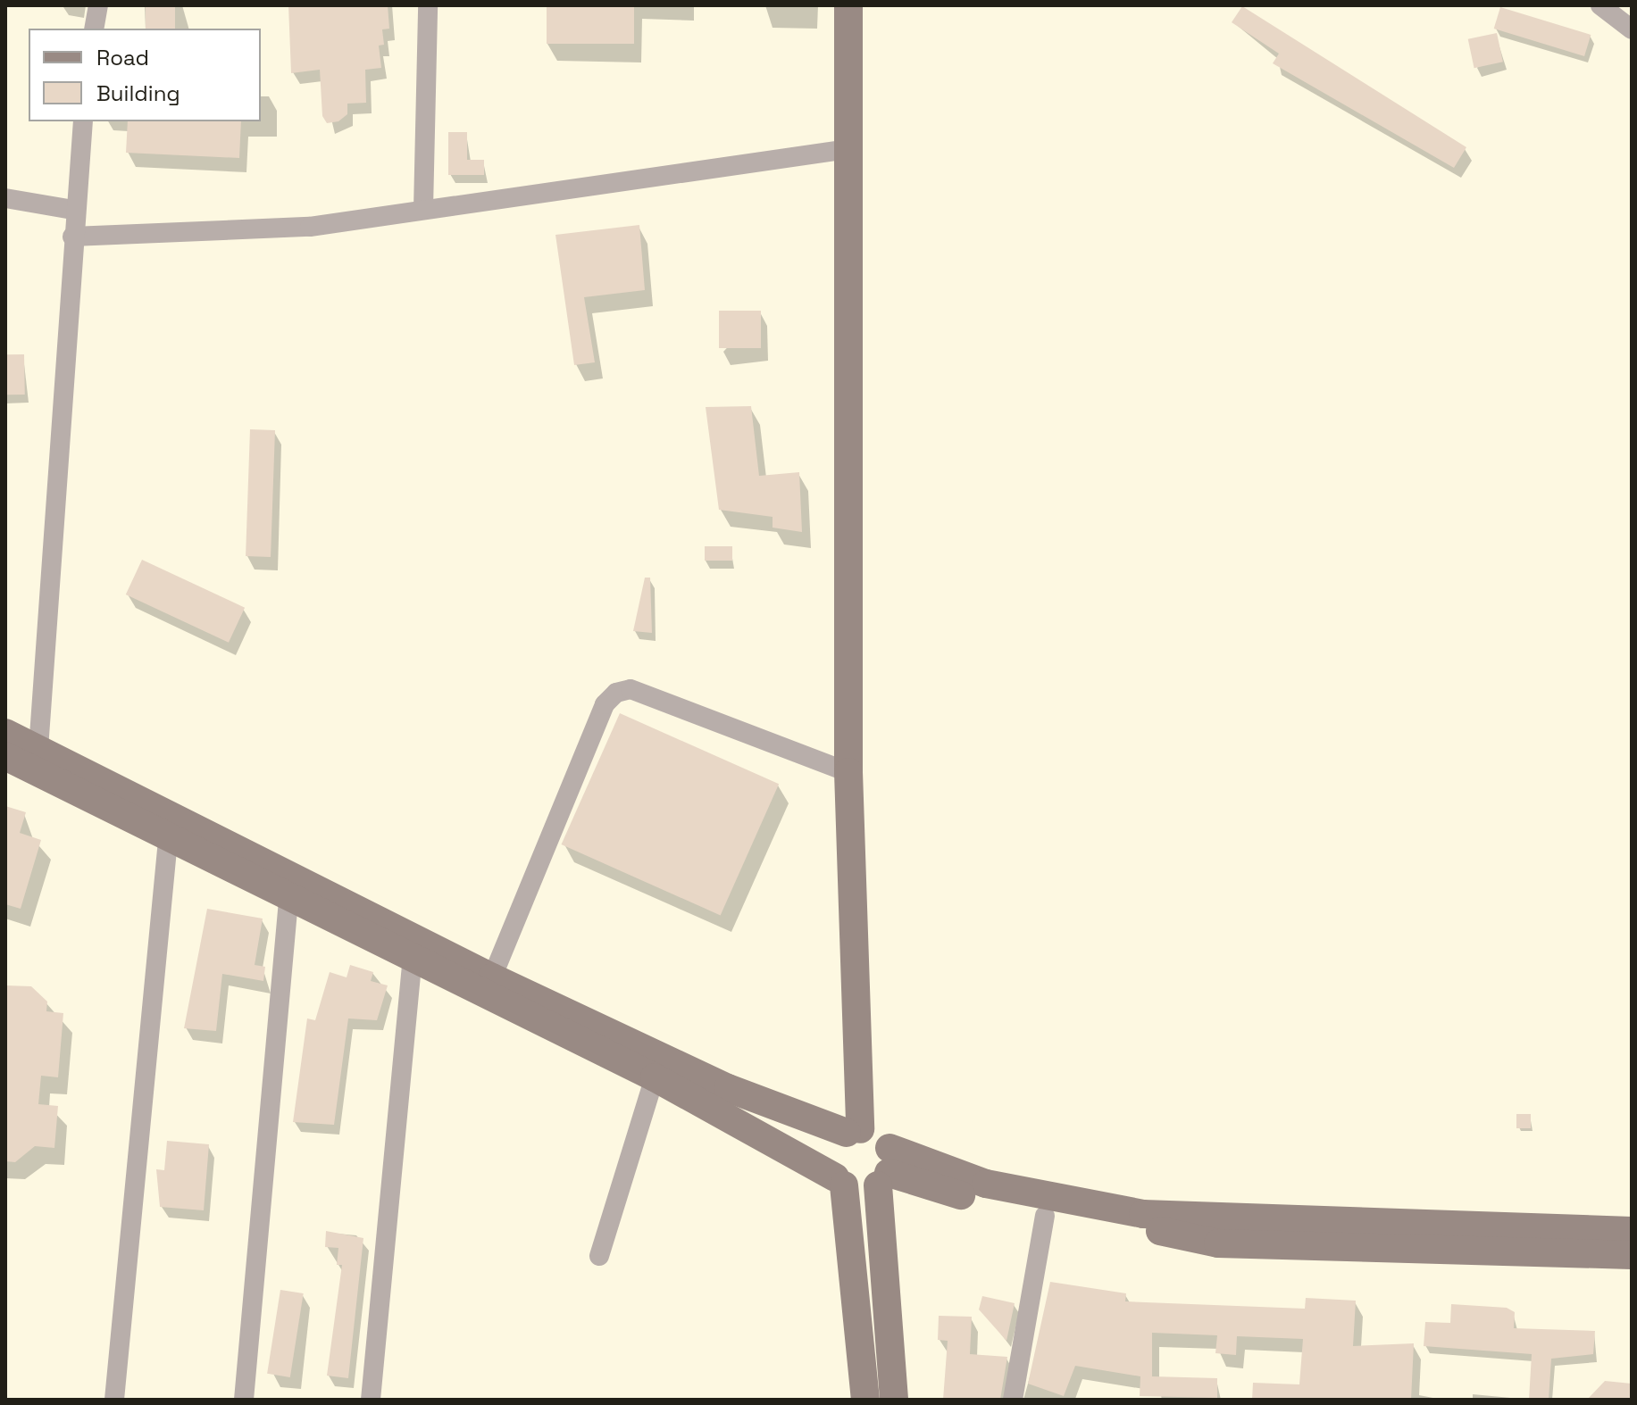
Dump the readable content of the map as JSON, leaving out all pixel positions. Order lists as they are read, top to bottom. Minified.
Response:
{"legend":["Road","Building"]}
